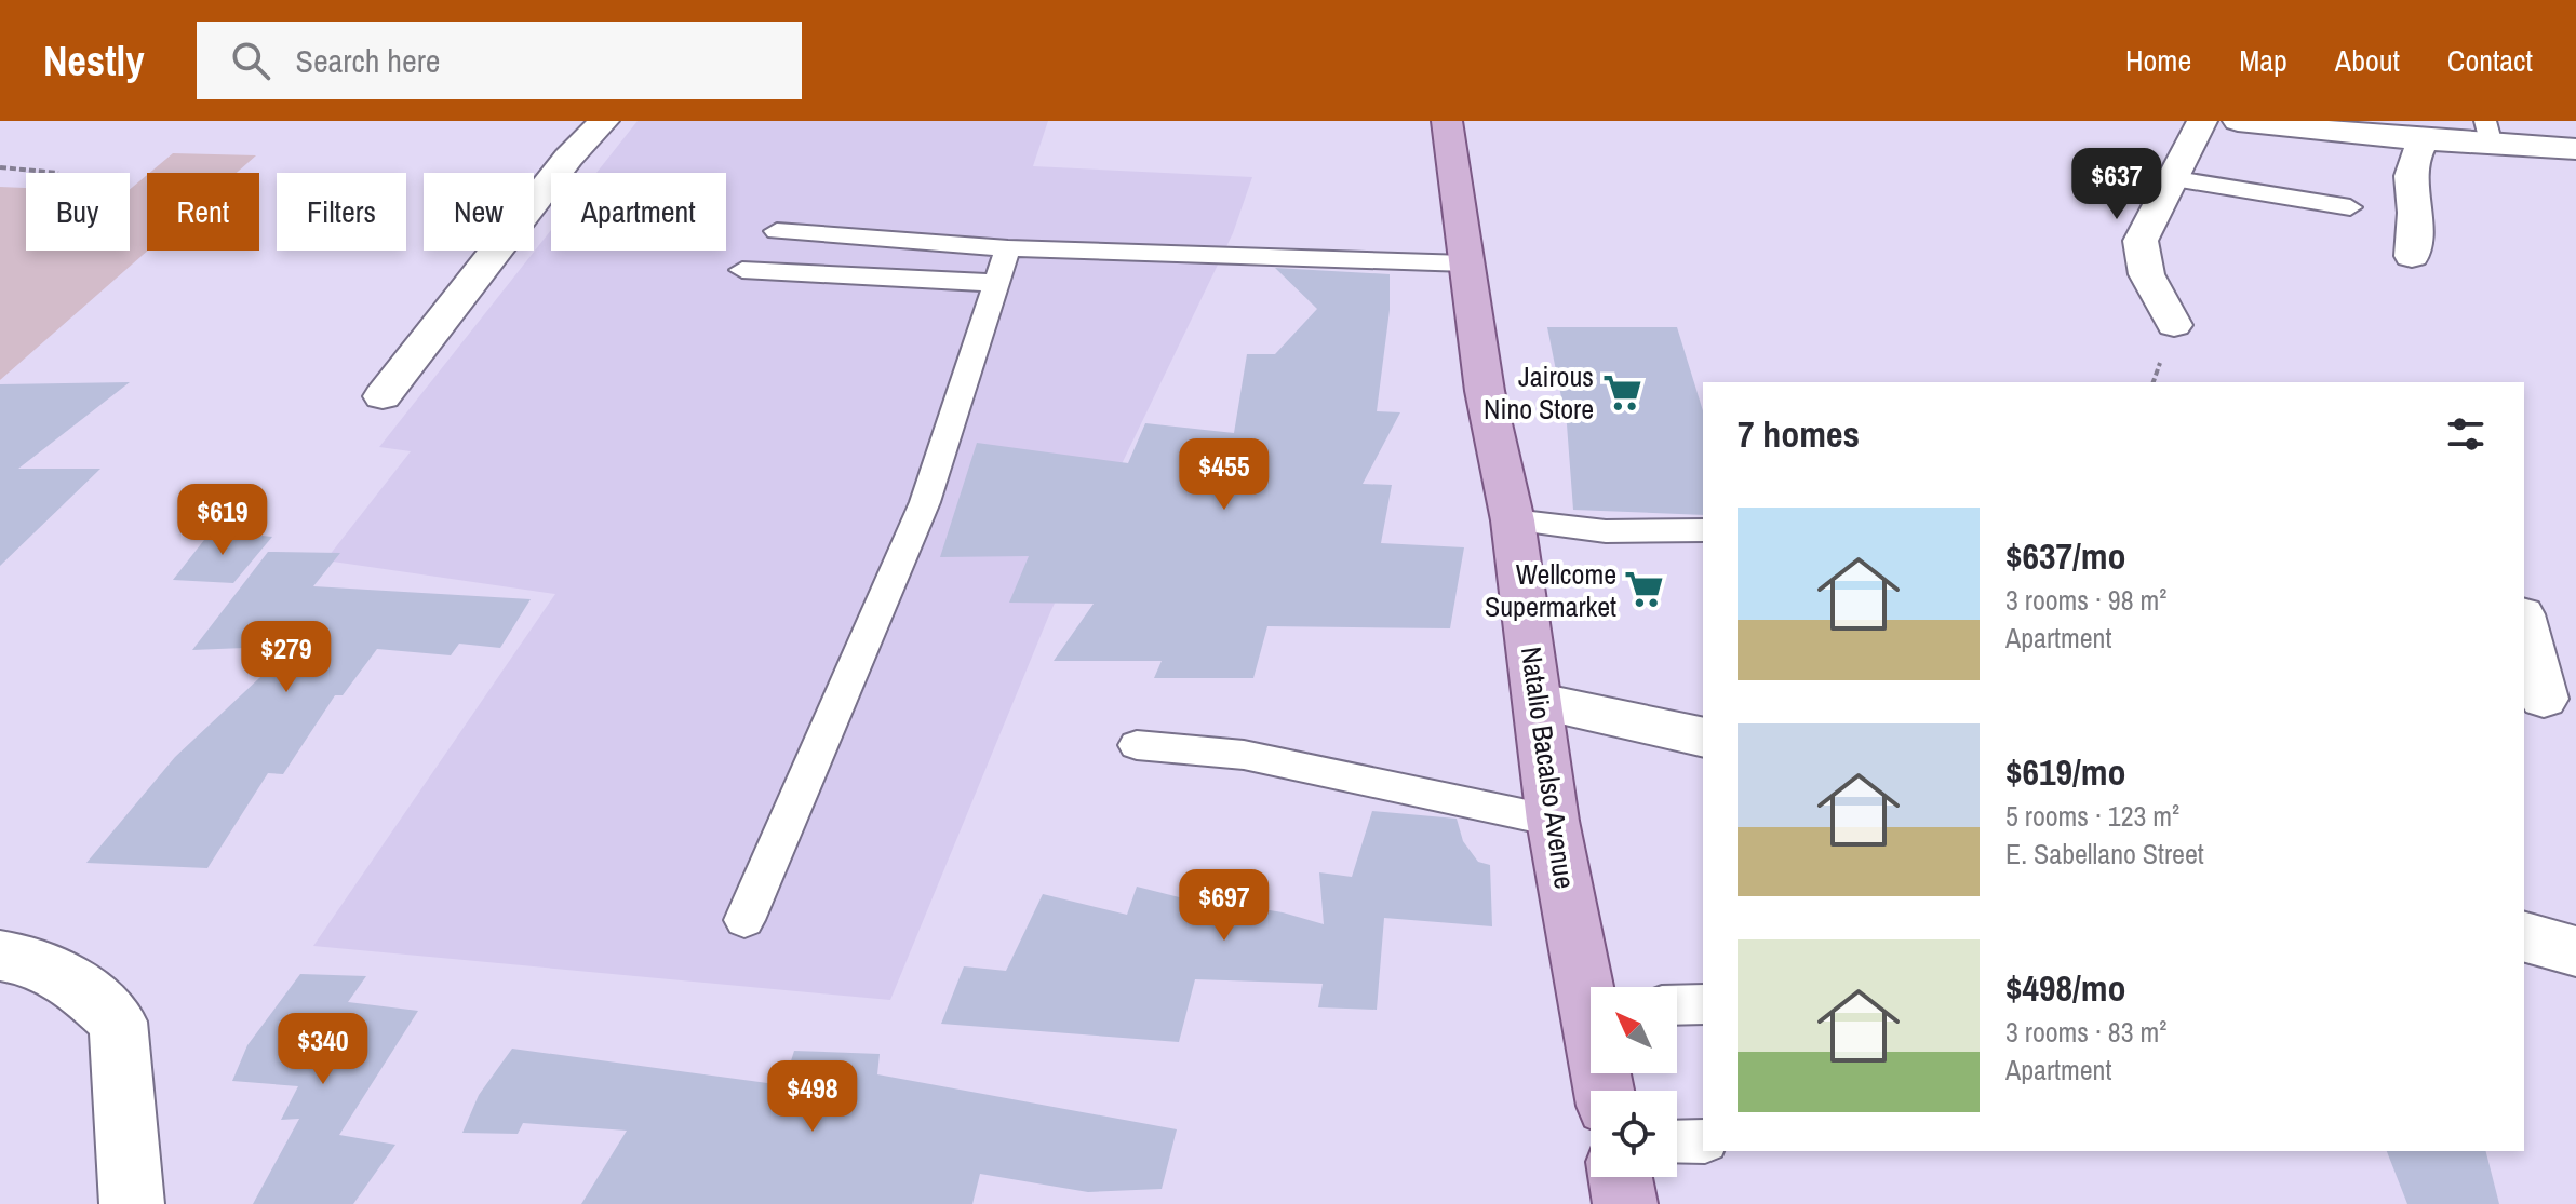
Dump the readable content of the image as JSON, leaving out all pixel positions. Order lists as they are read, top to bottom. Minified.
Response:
{"streets":{"main road":["Natalio Bacalso Avenue"]},"places":{"supermarket":["Jairous Nino Store","Wellcome Supermarket"]},"north":"top left","page":{"header":"Nestly","search":"Search here","nav":["Home","Map","About","Contact"],"price":["$637","$455","$619","$279","$697","$340","$498"],"chip":["Buy","Rent","Filters","New","Apartment"],"heading":"7 homes","list":[{"name":"$637/mo","note":"3 rooms · 98 m² · Apartment"},{"name":"$619/mo","note":"5 rooms · 123 m² · E. Sabellano Street"},{"name":"$498/mo","note":"3 rooms · 83 m² · Apartment"}]}}
